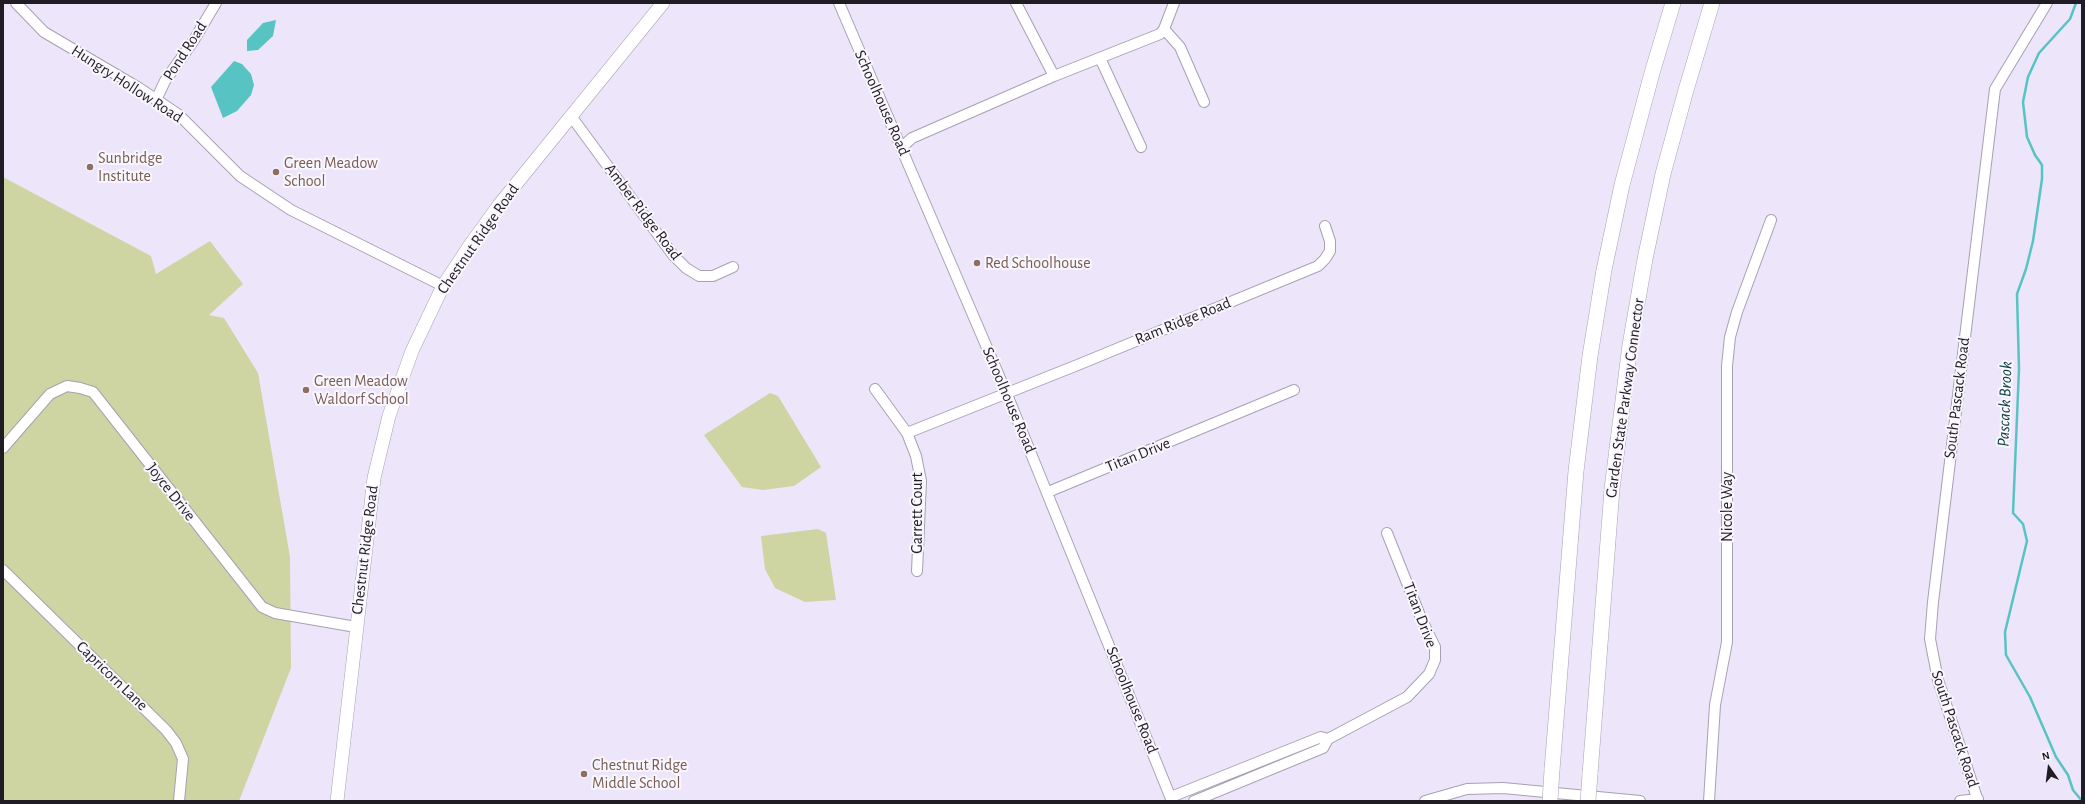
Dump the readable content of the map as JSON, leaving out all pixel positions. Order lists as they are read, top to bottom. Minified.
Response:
{"streets":{"highway":["Garden State Parkway Connector"],"main road":["Chestnut Ridge Road"],"street":["Pond Road","Hungry Hollow Road","Schoolhouse Road","Amber Ridge Road","Ram Ridge Road","South Pascack Road","Titan Drive","Joyce Drive","Nicole Way","Garrett Court","Capricorn Lane"]},"crossings":[["Pond Road","Hungry Hollow Road"],["Hungry Hollow Road","Chestnut Ridge Road"],["Schoolhouse Road","Ram Ridge Road"],["Schoolhouse Road","Titan Drive"],["Amber Ridge Road","Chestnut Ridge Road"],["Chestnut Ridge Road","Joyce Drive"]],"water":["Pascack Brook"],"places":["Sunbridge Institute","Green Meadow School","Red Schoolhouse","Green Meadow Waldorf School","Chestnut Ridge Middle School"],"north":"top"}
